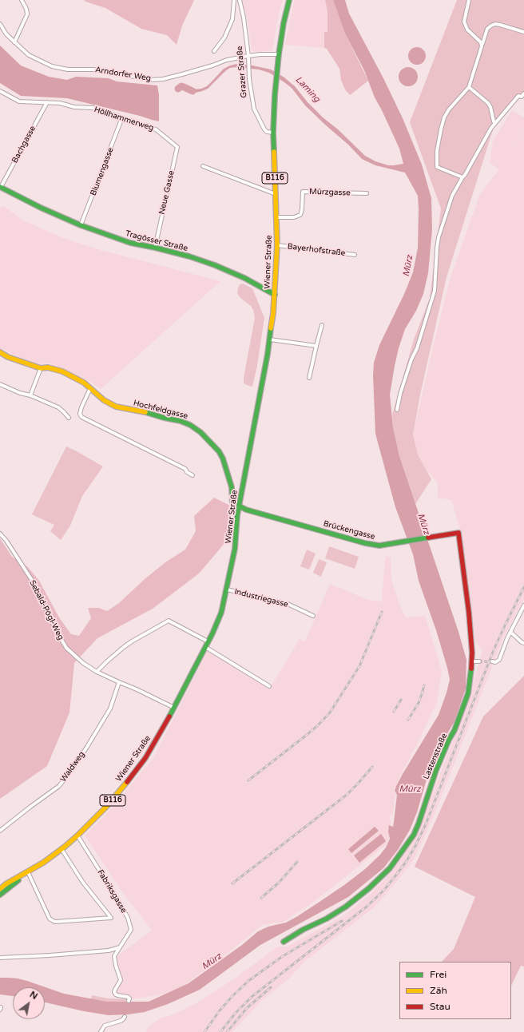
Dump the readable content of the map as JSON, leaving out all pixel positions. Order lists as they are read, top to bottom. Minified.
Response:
{"streets":{"main road":["B116","Tragösser Straße","Wiener Straße","Hochfeldgasse","Brückengasse","Lastenstraße"],"street":["Grazer Straße","Arndorfer Weg","Höllhammerweg","Bachgasse","Blumengasse","Neue Gasse","Mürzgasse","Bayerhofstraße","Industriegasse","Sebald-Pögl-Weg","Waldweg","Fabriksgasse"]},"crossings":[["Grazer Straße","Arndorfer Weg"],["Grazer Straße","Wiener Straße"],["Arndorfer Weg","B116"],["Arndorfer Weg","Wiener Straße"],["Höllhammerweg","Bachgasse"],["Höllhammerweg","Blumengasse"],["Höllhammerweg","Neue Gasse"],["Bachgasse","Tragösser Straße"],["Blumengasse","Tragösser Straße"],["B116","Wiener Straße"],["Neue Gasse","Tragösser Straße"],["Mürzgasse","Wiener Straße"],["Tragösser Straße","Wiener Straße"],["Bayerhofstraße","Wiener Straße"],["Wiener Straße","Hochfeldgasse"],["Wiener Straße","Brückengasse"],["Wiener Straße","Industriegasse"],["Wiener Straße","Sebald-Pögl-Weg"],["Wiener Straße","Fabriksgasse"],["Hochfeldgasse","Brückengasse"],["Brückengasse","Lastenstraße"],["Sebald-Pögl-Weg","Waldweg"]],"water":["Laming","Mürz"],"legend":["Frei","Zäh","Stau"],"north":"top right"}
